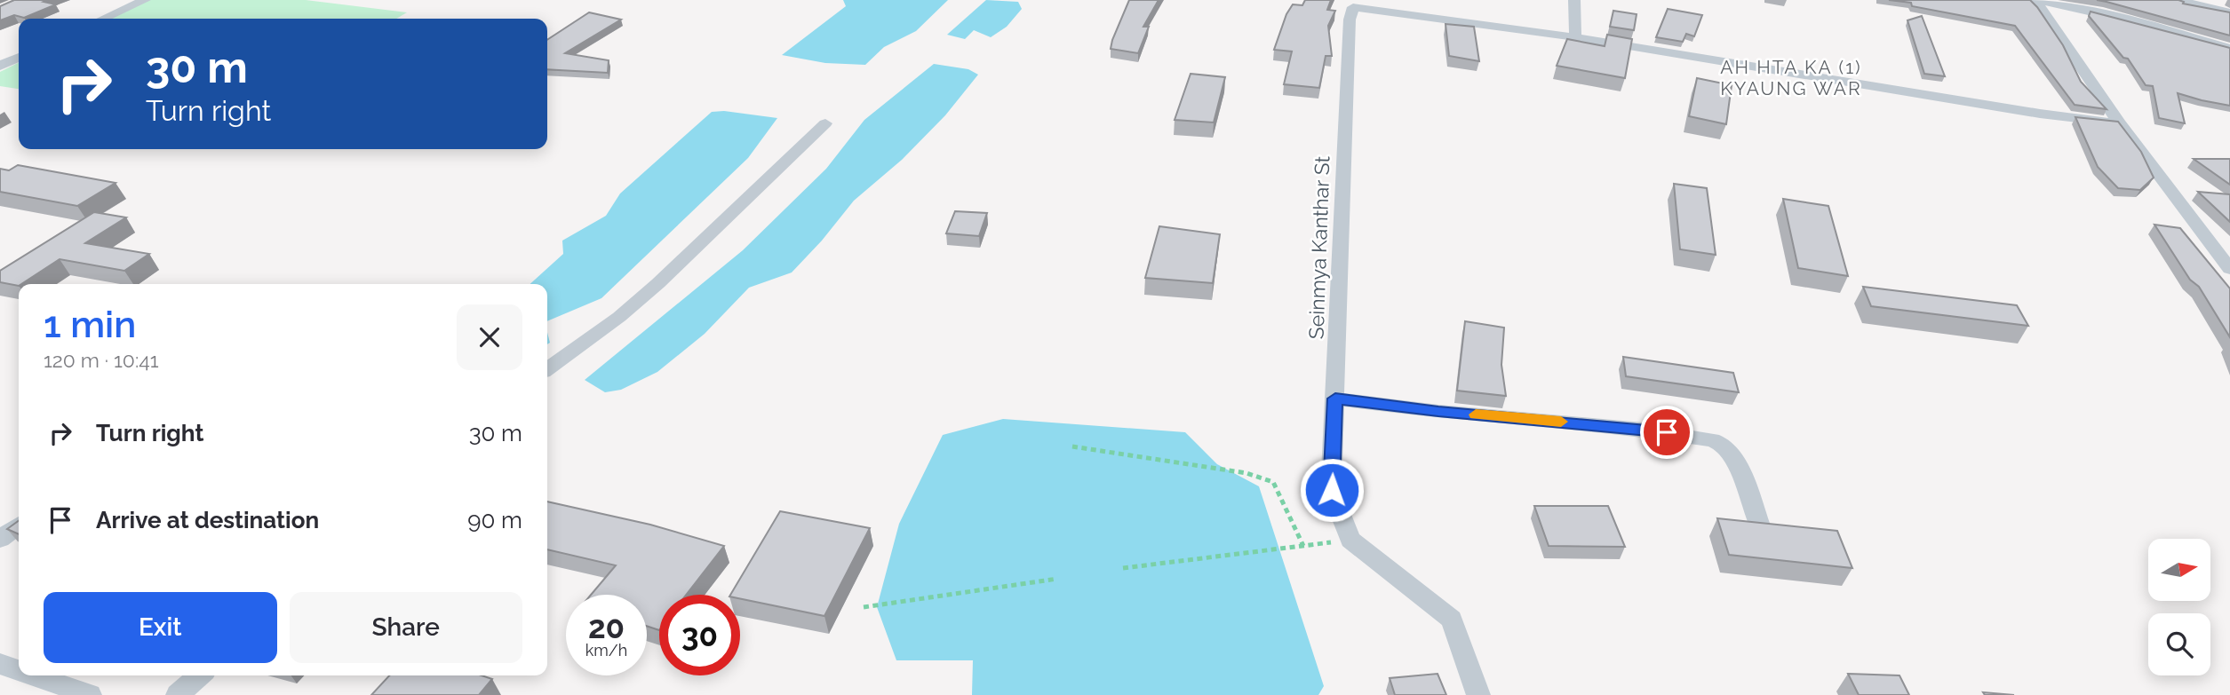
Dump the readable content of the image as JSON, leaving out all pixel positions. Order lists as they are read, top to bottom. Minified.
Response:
{"streets":{"street":["Seinmya Kanthar St"]},"districts":["AH HTA KA (1) KYAUNG WAR"],"north":"right","page":{"turn":["30 m","Turn right"],"heading":["1 min","120 m · 10:41"],"list":[{"name":"Turn right","value":"30 m"},{"name":"Arrive at destination","value":"90 m"}],"buttons":["Exit","Share"],"speed":"20 km/h","limit":"30"}}
